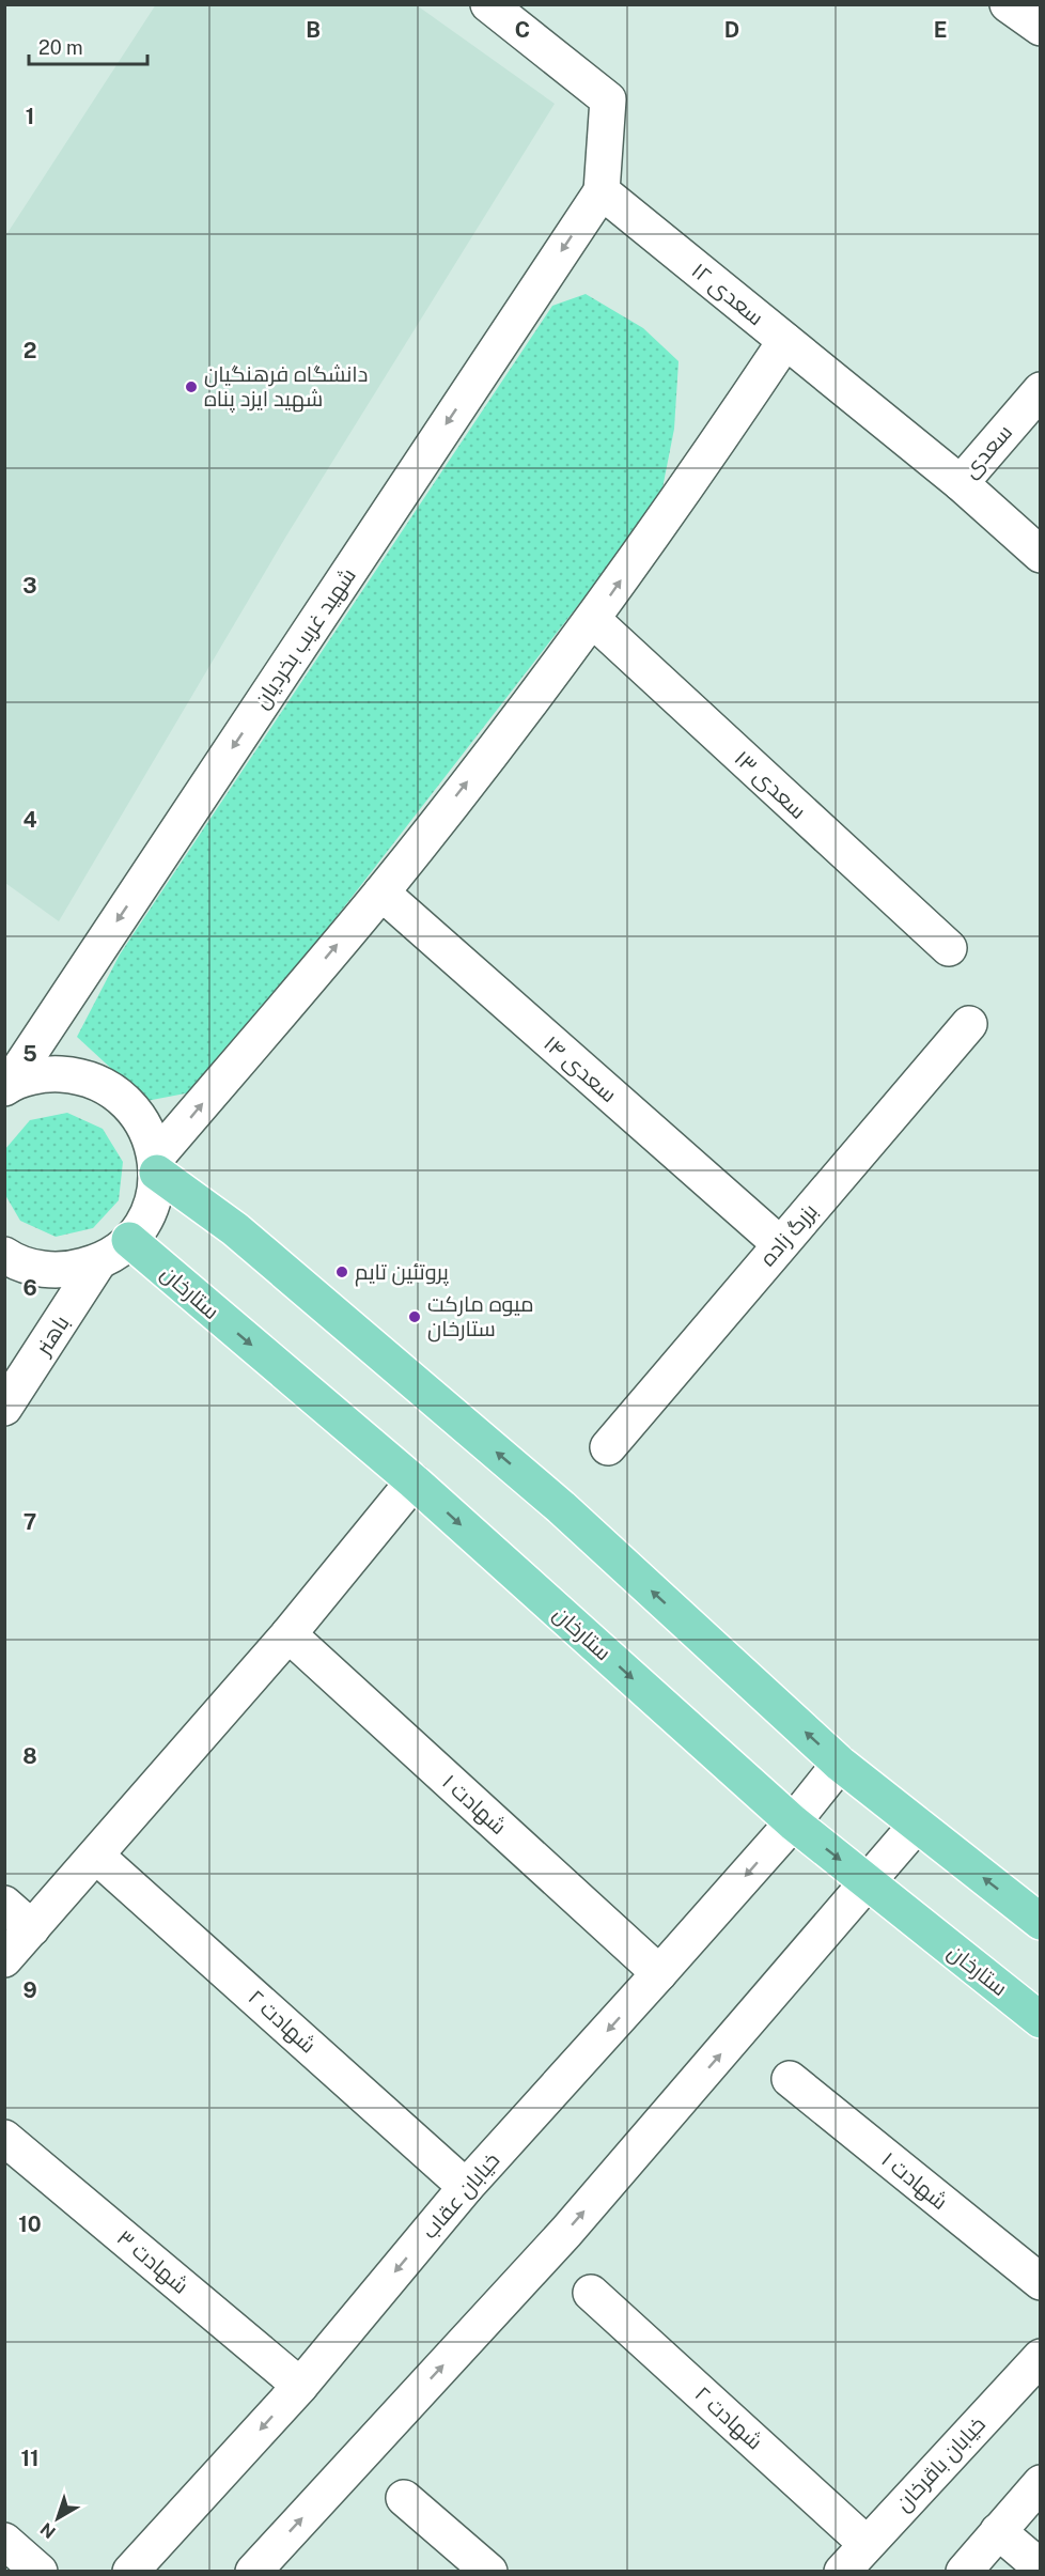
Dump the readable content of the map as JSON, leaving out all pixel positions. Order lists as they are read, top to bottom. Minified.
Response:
{"streets":{"main road":["ستارخان"],"street":["سعدی ۱۲","سعدی","شهید غریب بخردیان","سعدی ۱۳","سعدی ۱۴","بزرگ زاده","باهنر","شهادت ۱","شهادت ۲","خیابان عقاب","شهادت ۳","خیابان باقرخان"]},"crossings":[["سعدی ۱۲","سعدی"],["سعدی ۱۲","شهید غریب بخردیان"],["سعدی ۱۴","بزرگ زاده"],["ستارخان","خیابان عقاب"],["شهادت ۱","خیابان عقاب"],["شهادت ۲","خیابان عقاب"],["شهادت ۲","خیابان باقرخان"],["خیابان عقاب","شهادت ۳"]],"places":["دانشگاه فرهنگیان شهید ایزد پناه","پروتئین تایم","میوه مارکت ستارخان"],"scale_bar":"20 m","north":"bottom left","grid":{"columns":["B","C","D","E"],"rows":["1","2","3","4","5","6","7","8","9","10","11"]}}
